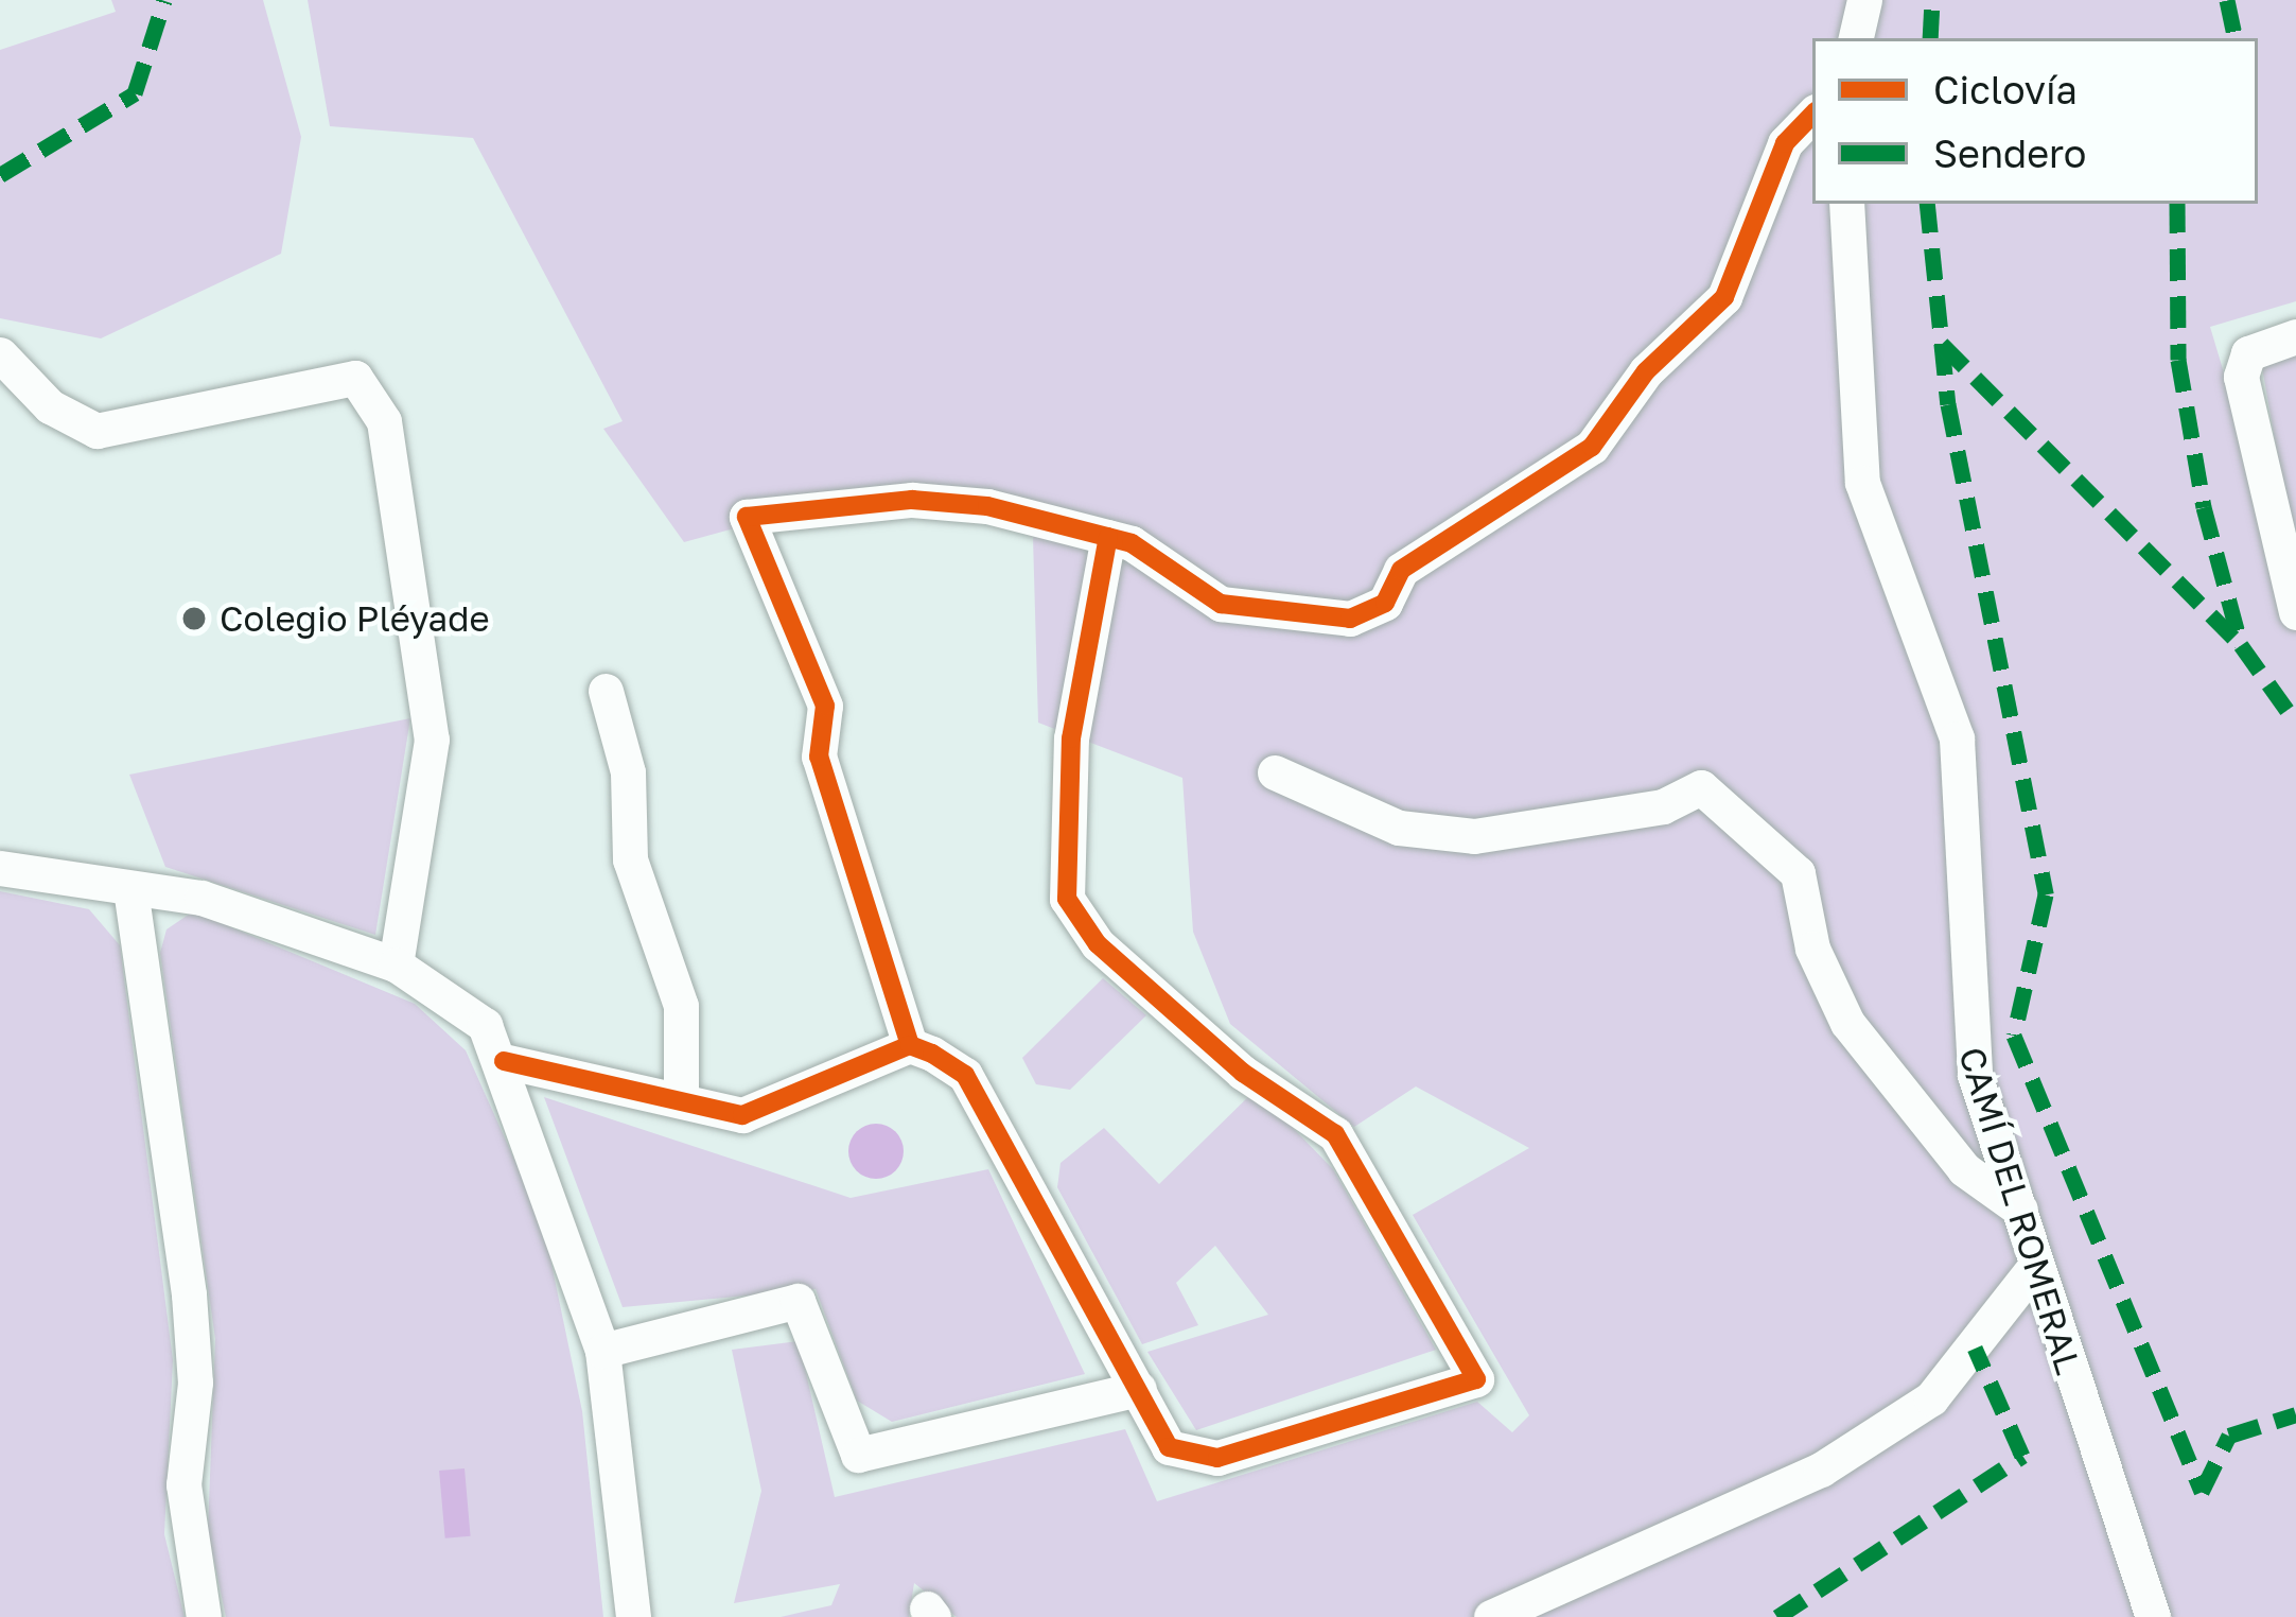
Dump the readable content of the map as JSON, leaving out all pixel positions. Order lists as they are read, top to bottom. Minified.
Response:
{"streets":{"street":["CAMÍ DEL ROMERAL"]},"places":["Colegio Pléyade"],"legend":["Ciclovía","Sendero"]}
